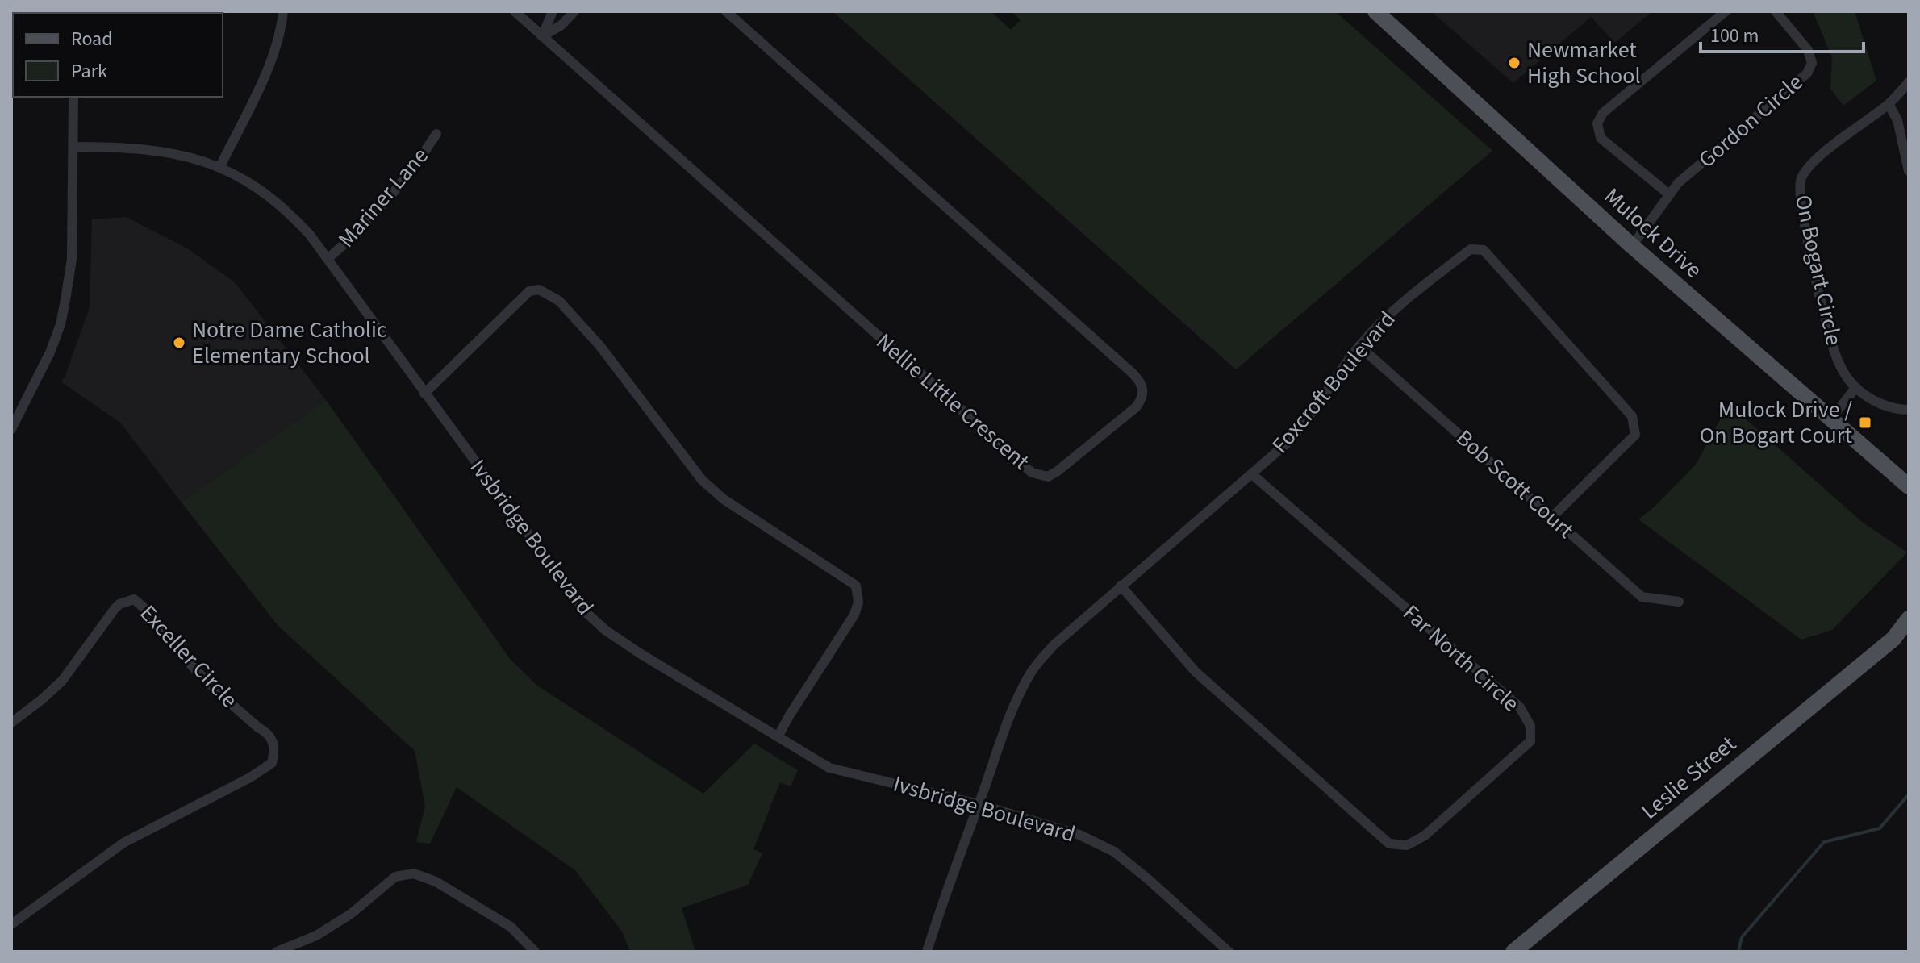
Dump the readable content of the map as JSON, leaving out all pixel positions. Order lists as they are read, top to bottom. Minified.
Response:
{"streets":{"main road":["Mulock Drive","Leslie Street"],"street":["Gordon Circle","Mariner Lane","On Bogart Circle","Foxcroft Boulevard","Nellie Little Crescent","Bob Scott Court","Ivsbridge Boulevard","Exceller Circle","Far North Circle"]},"crossings":[["Gordon Circle","Mulock Drive"],["Mariner Lane","Ivsbridge Boulevard"],["Foxcroft Boulevard","Bob Scott Court"],["Foxcroft Boulevard","Ivsbridge Boulevard"],["Foxcroft Boulevard","Far North Circle"]],"places":{"other":["Newmarket High School","Notre Dame Catholic Elementary School"],"transit":["Mulock Drive / On Bogart Court"]},"legend":["Road","Park"],"scale_bar":"100 m"}
